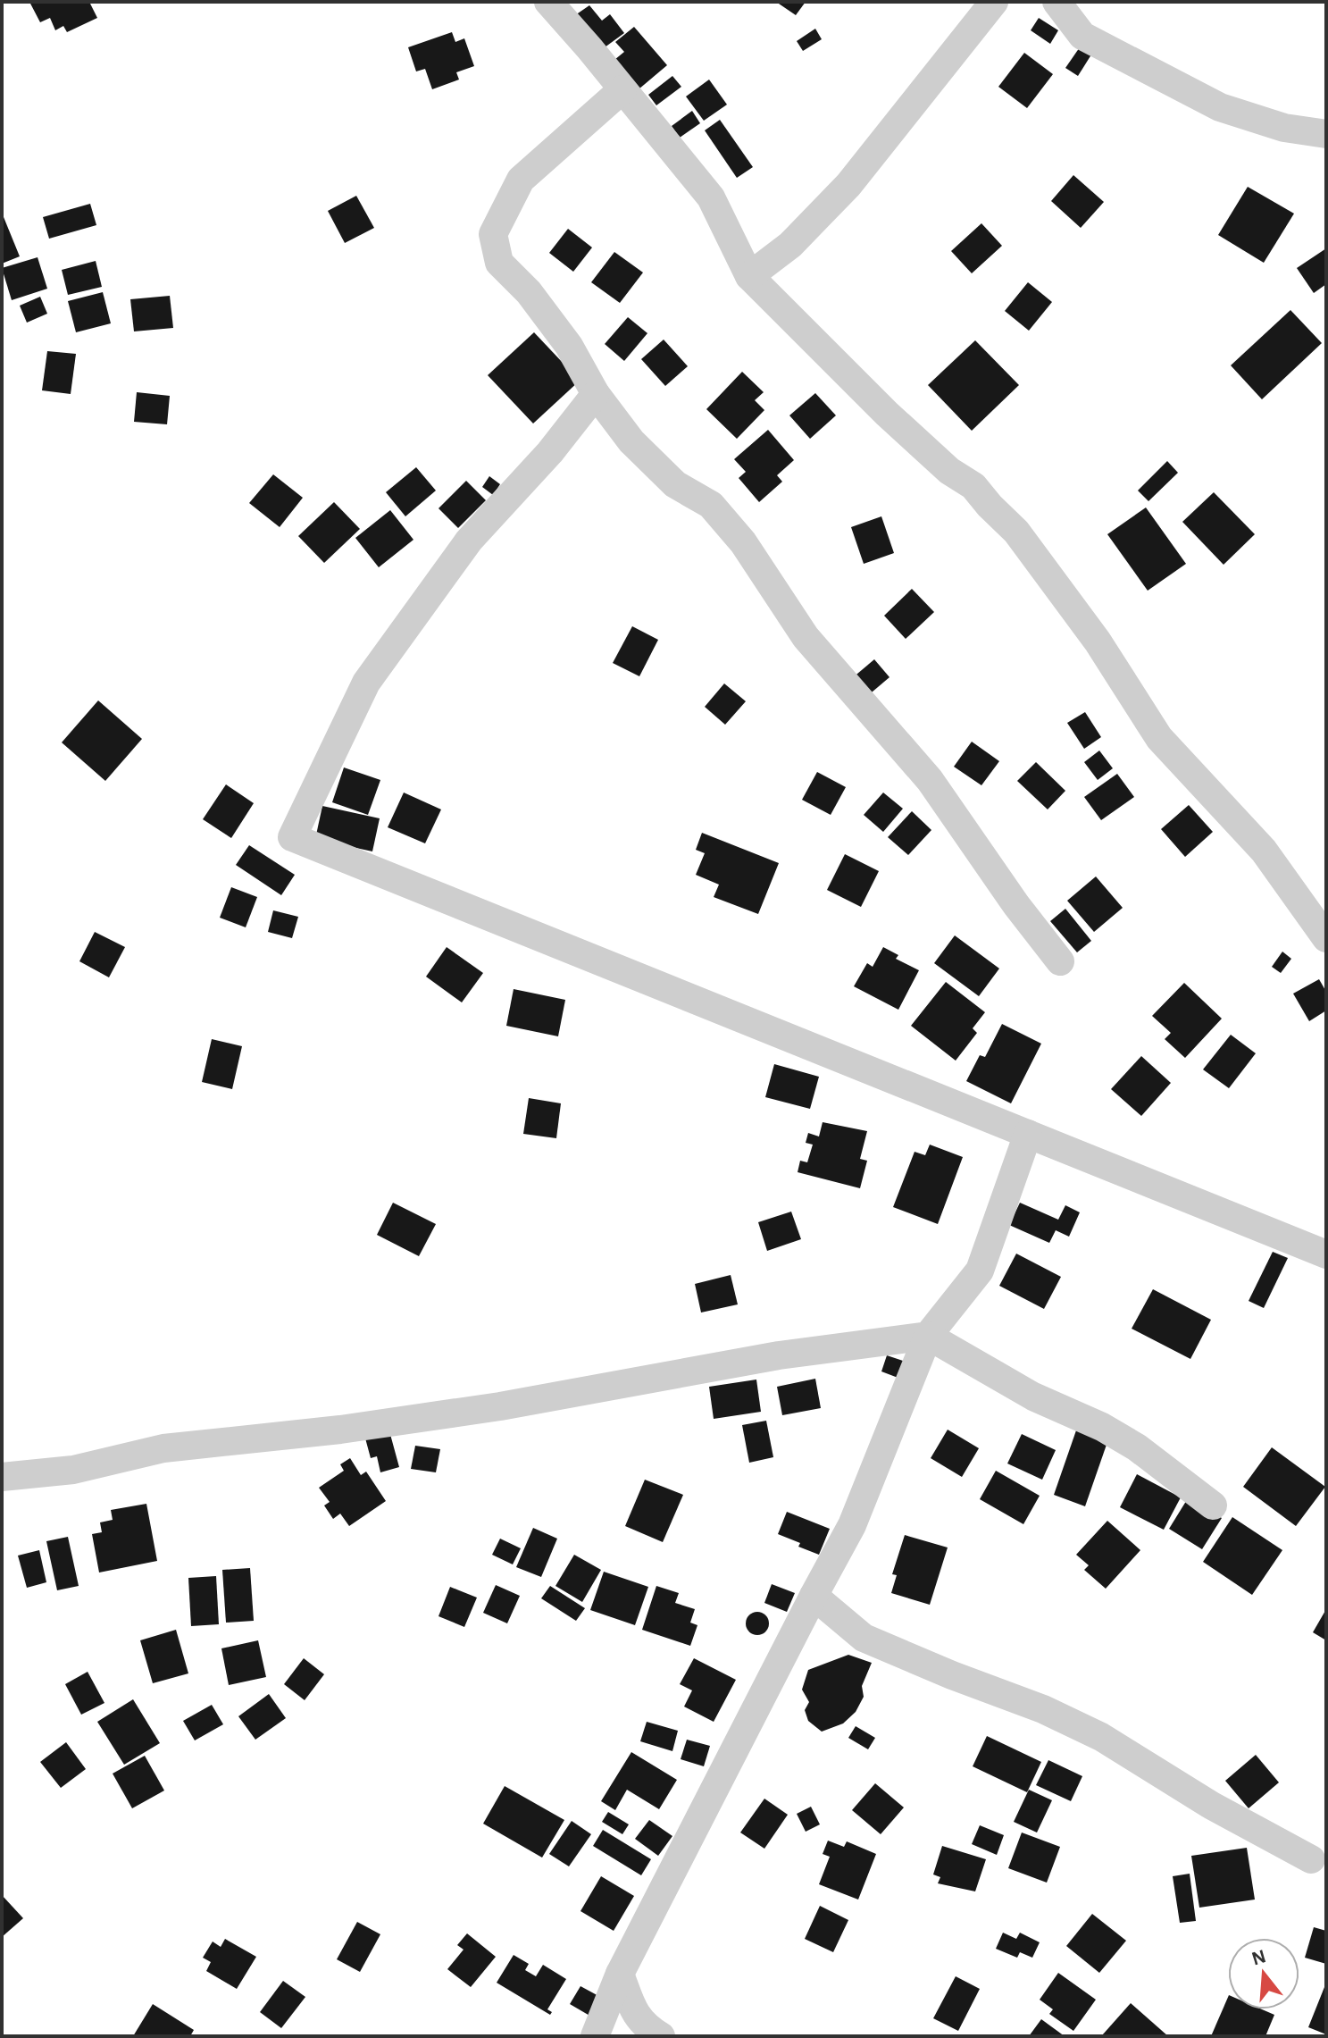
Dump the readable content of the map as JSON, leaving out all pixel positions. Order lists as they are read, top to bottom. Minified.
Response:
{"north":"top"}
